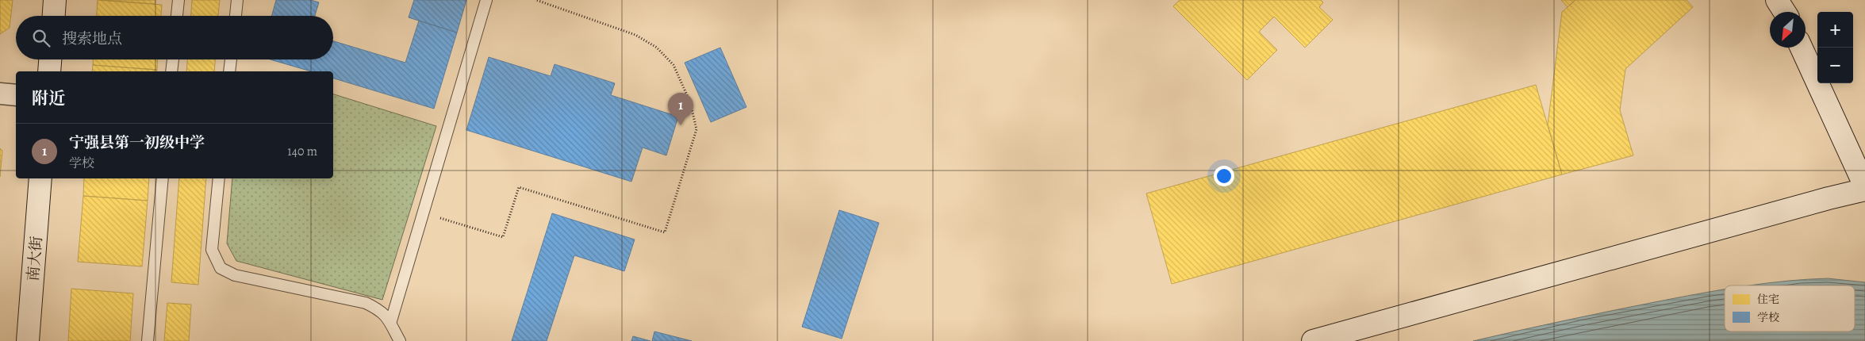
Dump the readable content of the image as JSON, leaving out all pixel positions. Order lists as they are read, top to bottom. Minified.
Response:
{"streets":{"street":["南大街"]},"legend":["住宅","学校"],"north":"bottom left","page":{"map_buttons":["+","−"],"search":"搜索地点","heading":"附近","pins":"1","list":[{"mark":"1","name":"宁强县第一初级中学","note":"学校","value":"140 m"}]}}
